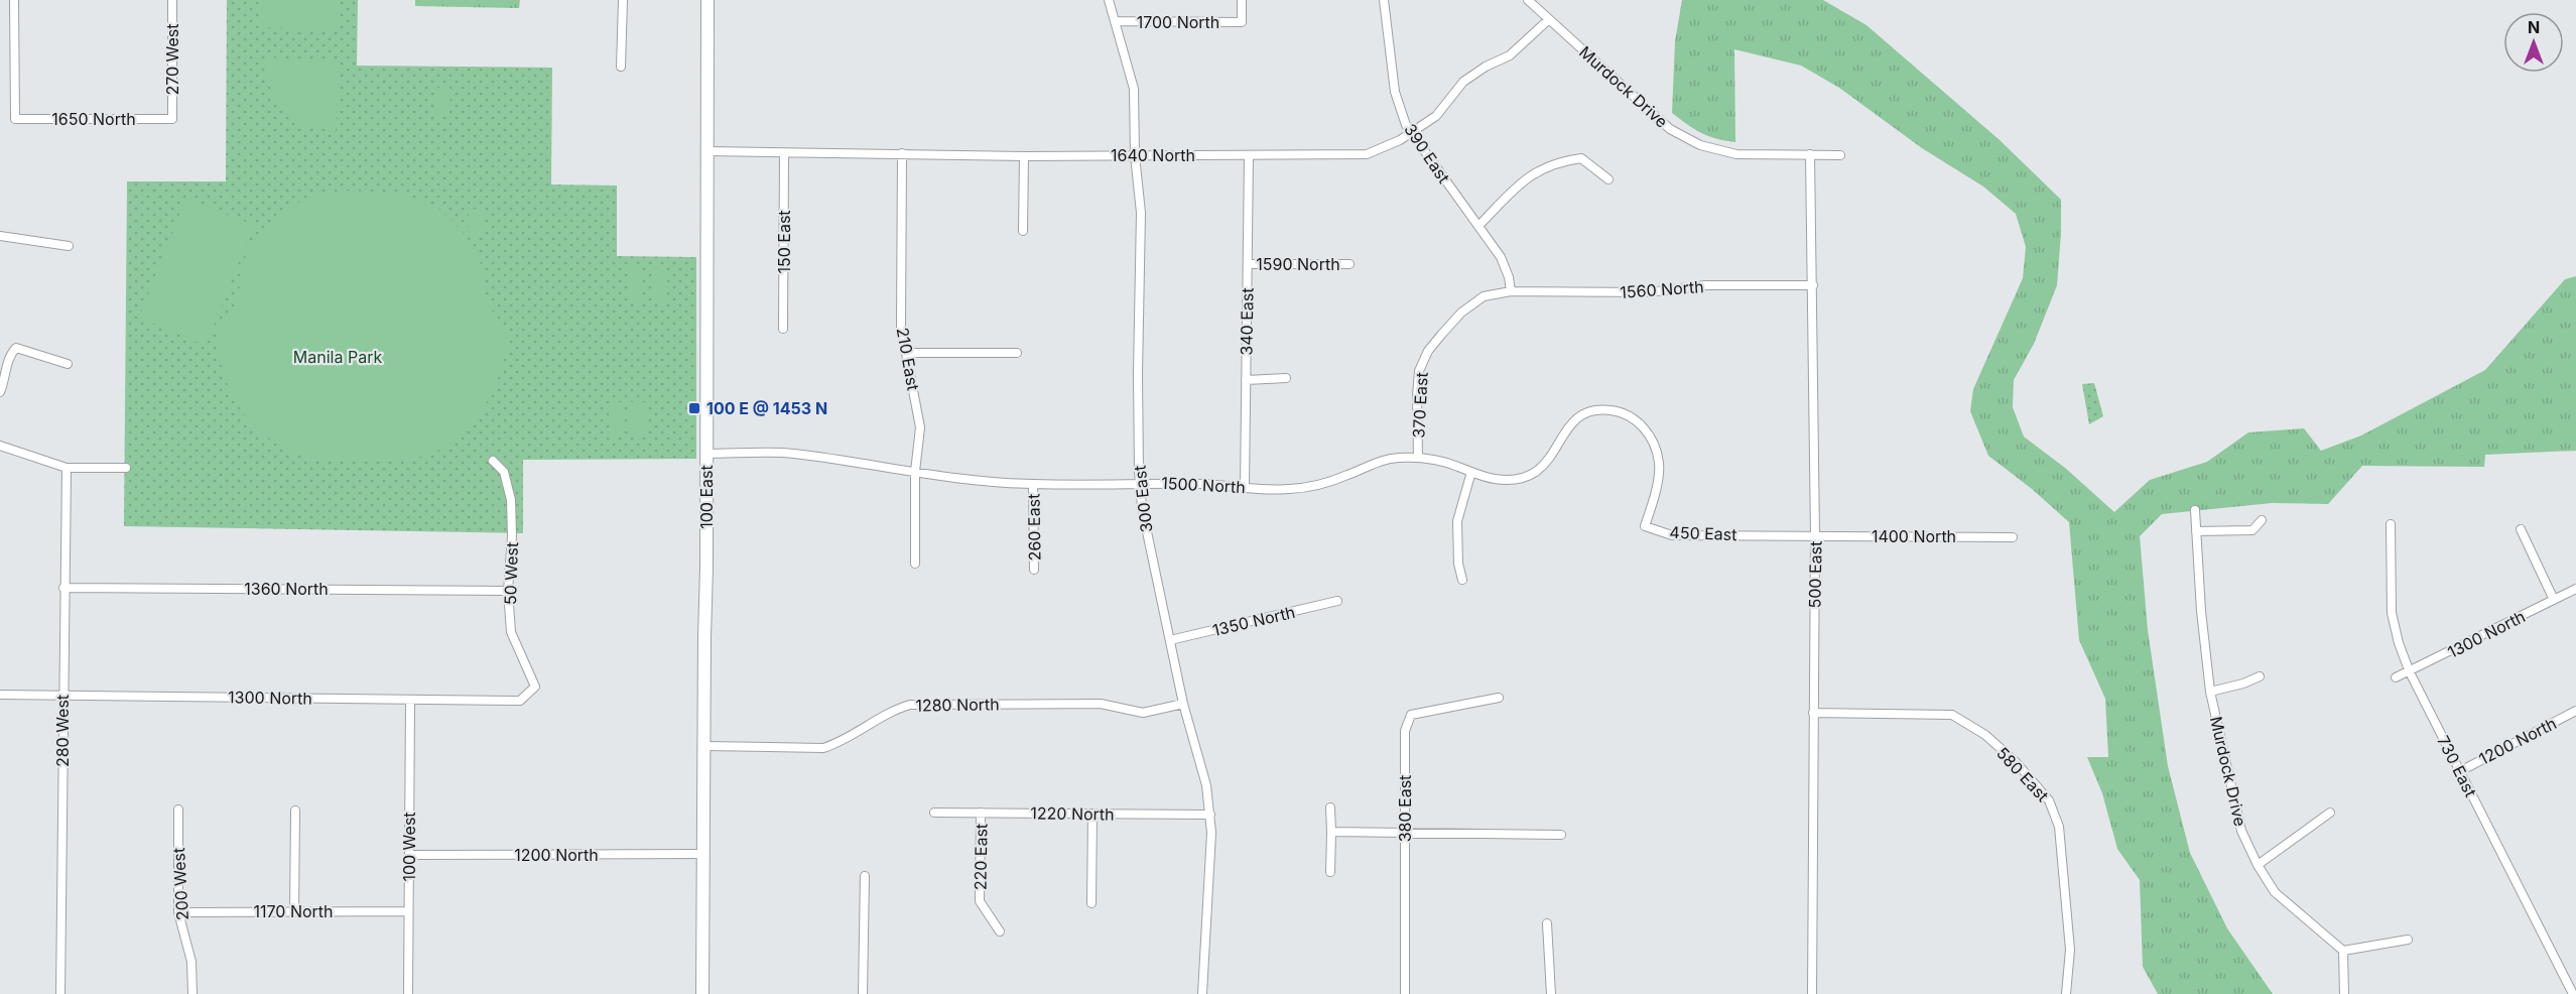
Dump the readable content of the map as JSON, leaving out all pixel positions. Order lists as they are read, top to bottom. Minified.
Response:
{"streets":{"main road":["100 East"],"street":["1700 North","270 West","Murdock Drive","1650 North","390 East","1640 North","150 East","1590 North","1560 North","340 East","210 East","370 East","1500 North","300 East","260 East","450 East","1400 North","50 West","500 East","1360 North","1350 North","1300 North","1280 North","280 West","1200 North","730 East","580 East","380 East","1220 North","100 West","220 East","200 West","1170 North"]},"crossings":[["1700 North","300 East"],["270 West","1650 North"],["Murdock Drive","1640 North"],["Murdock Drive","500 East"],["390 East","1640 North"],["390 East","1560 North"],["390 East","370 East"],["1640 North","150 East"],["1640 North","340 East"],["1640 North","210 East"],["1640 North","100 East"],["1640 North","300 East"],["1590 North","340 East"],["1560 North","370 East"],["1560 North","500 East"],["340 East","1500 North"],["210 East","1500 North"],["370 East","1500 North"],["1500 North","100 East"],["1500 North","300 East"],["1500 North","260 East"],["1500 North","450 East"],["100 East","1280 North"],["100 East","1200 North"],["300 East","1350 North"],["300 East","1280 North"],["300 East","1220 North"],["450 East","1400 North"],["450 East","500 East"],["1400 North","500 East"],["50 West","1360 North"],["50 West","1300 North"],["500 East","580 East"],["1360 North","280 West"],["1300 North","280 West"],["1300 North","730 East"],["1300 North","100 West"],["1200 North","730 East"],["1200 North","100 West"],["1220 North","220 East"],["100 West","1170 North"],["200 West","1170 North"]],"parks":["Manila Park"],"places":{"transit":["100 E @ 1453 N"]},"north":"top"}
